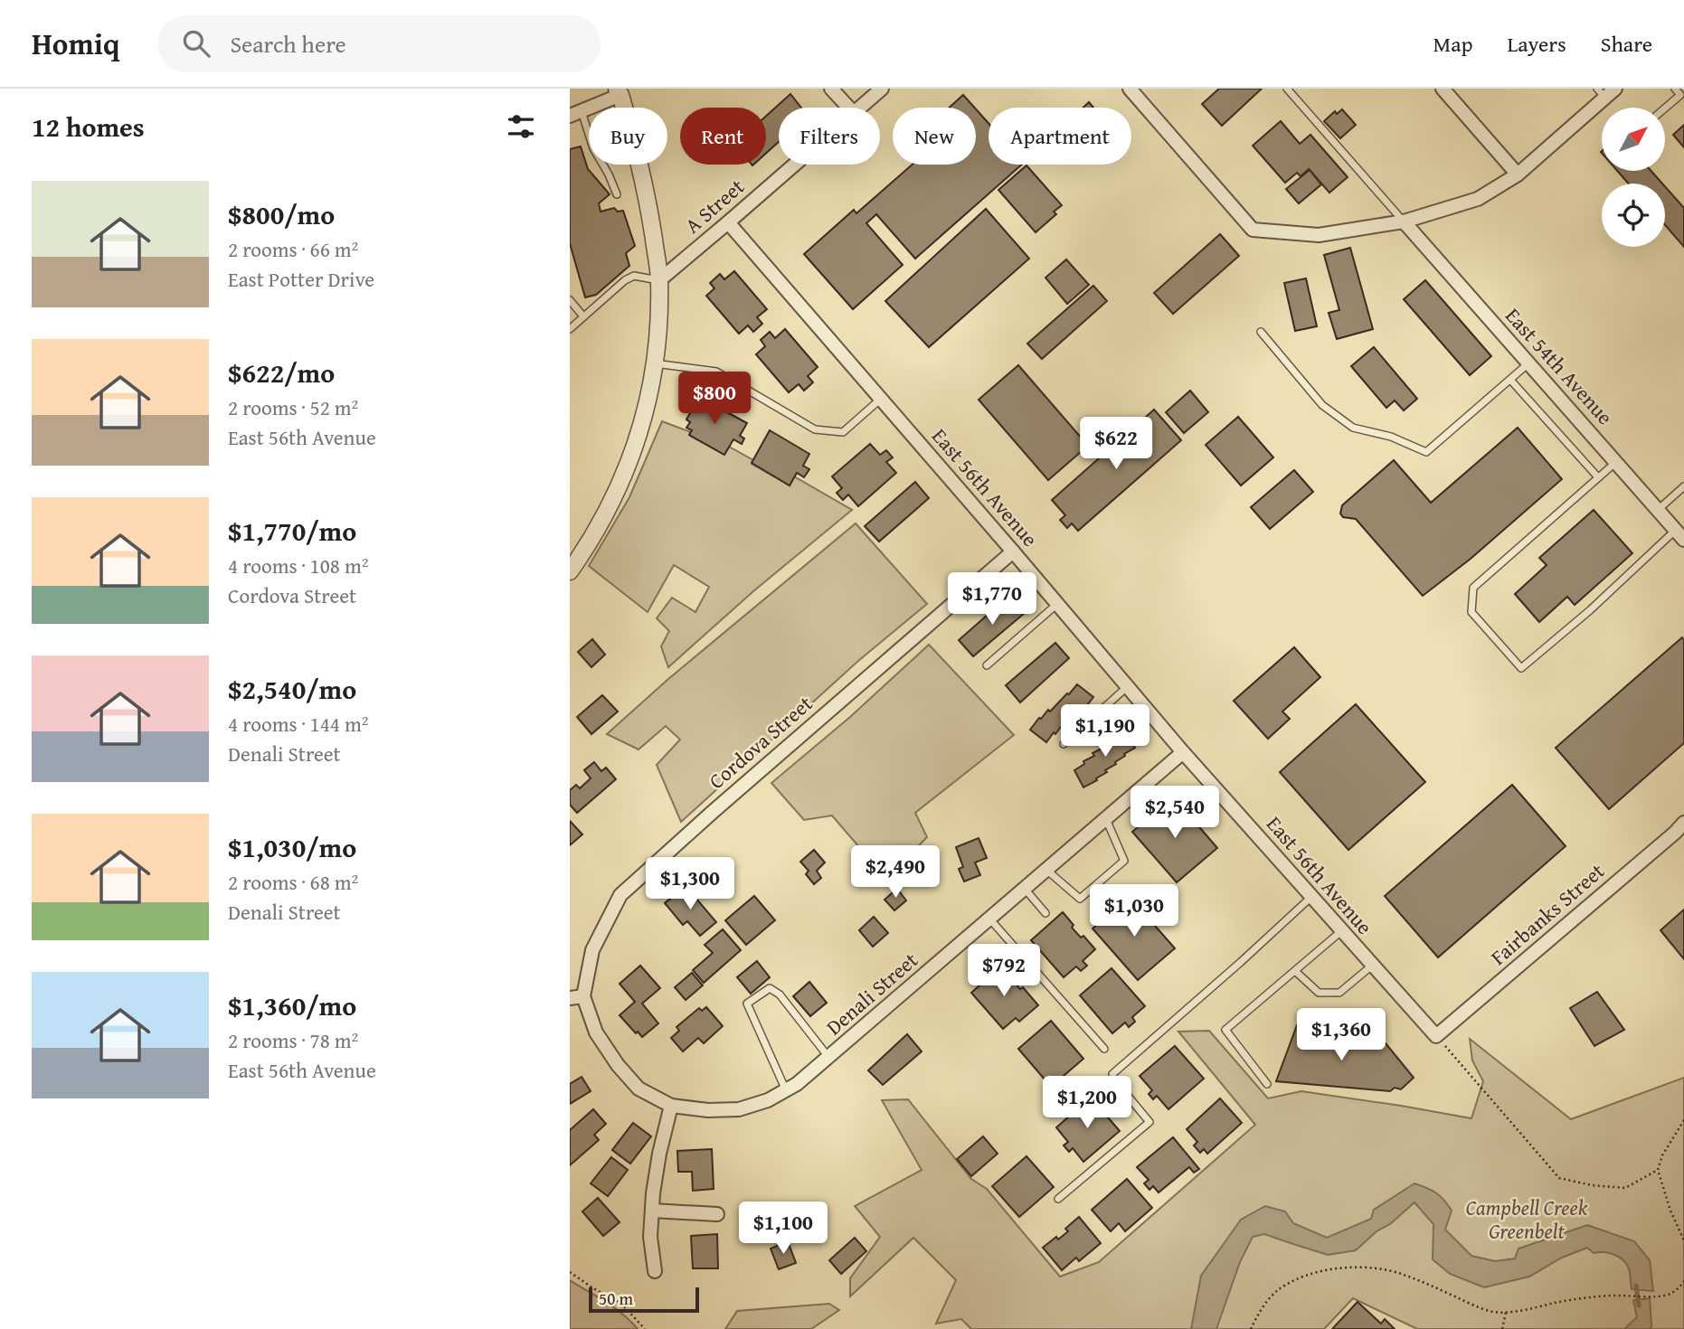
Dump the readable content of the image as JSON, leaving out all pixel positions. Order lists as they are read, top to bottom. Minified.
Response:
{"streets":{"street":["A Street","East 54th Avenue","East 56th Avenue","Cordova Street","Fairbanks Street","Denali Street"]},"crossings":[["A Street","East 56th Avenue"],["East 56th Avenue","Cordova Street"],["East 56th Avenue","Fairbanks Street"],["East 56th Avenue","Denali Street"],["Cordova Street","Denali Street"]],"parks":["Campbell Creek Greenbelt"],"scale_bar":"50 m","north":"top right","page":{"header":"Homiq","search":"Search here","nav":["Map","Layers","Share"],"heading":"12 homes","chip":["Buy","Rent","Filters","New","Apartment"],"list":[{"name":"$800/mo","note":"2 rooms · 66 m² · East Potter Drive"},{"name":"$622/mo","note":"2 rooms · 52 m² · East 56th Avenue"},{"name":"$1,770/mo","note":"4 rooms · 108 m² · Cordova Street"},{"name":"$2,540/mo","note":"4 rooms · 144 m² · Denali Street"},{"name":"$1,030/mo","note":"2 rooms · 68 m² · Denali Street"},{"name":"$1,360/mo","note":"2 rooms · 78 m² · East 56th Avenue"}],"price":["$800","$622","$1,770","$1,190","$2,540","$2,490","$1,300","$1,030","$792","$1,360","$1,200","$1,100"],"scale":"50 m"}}
